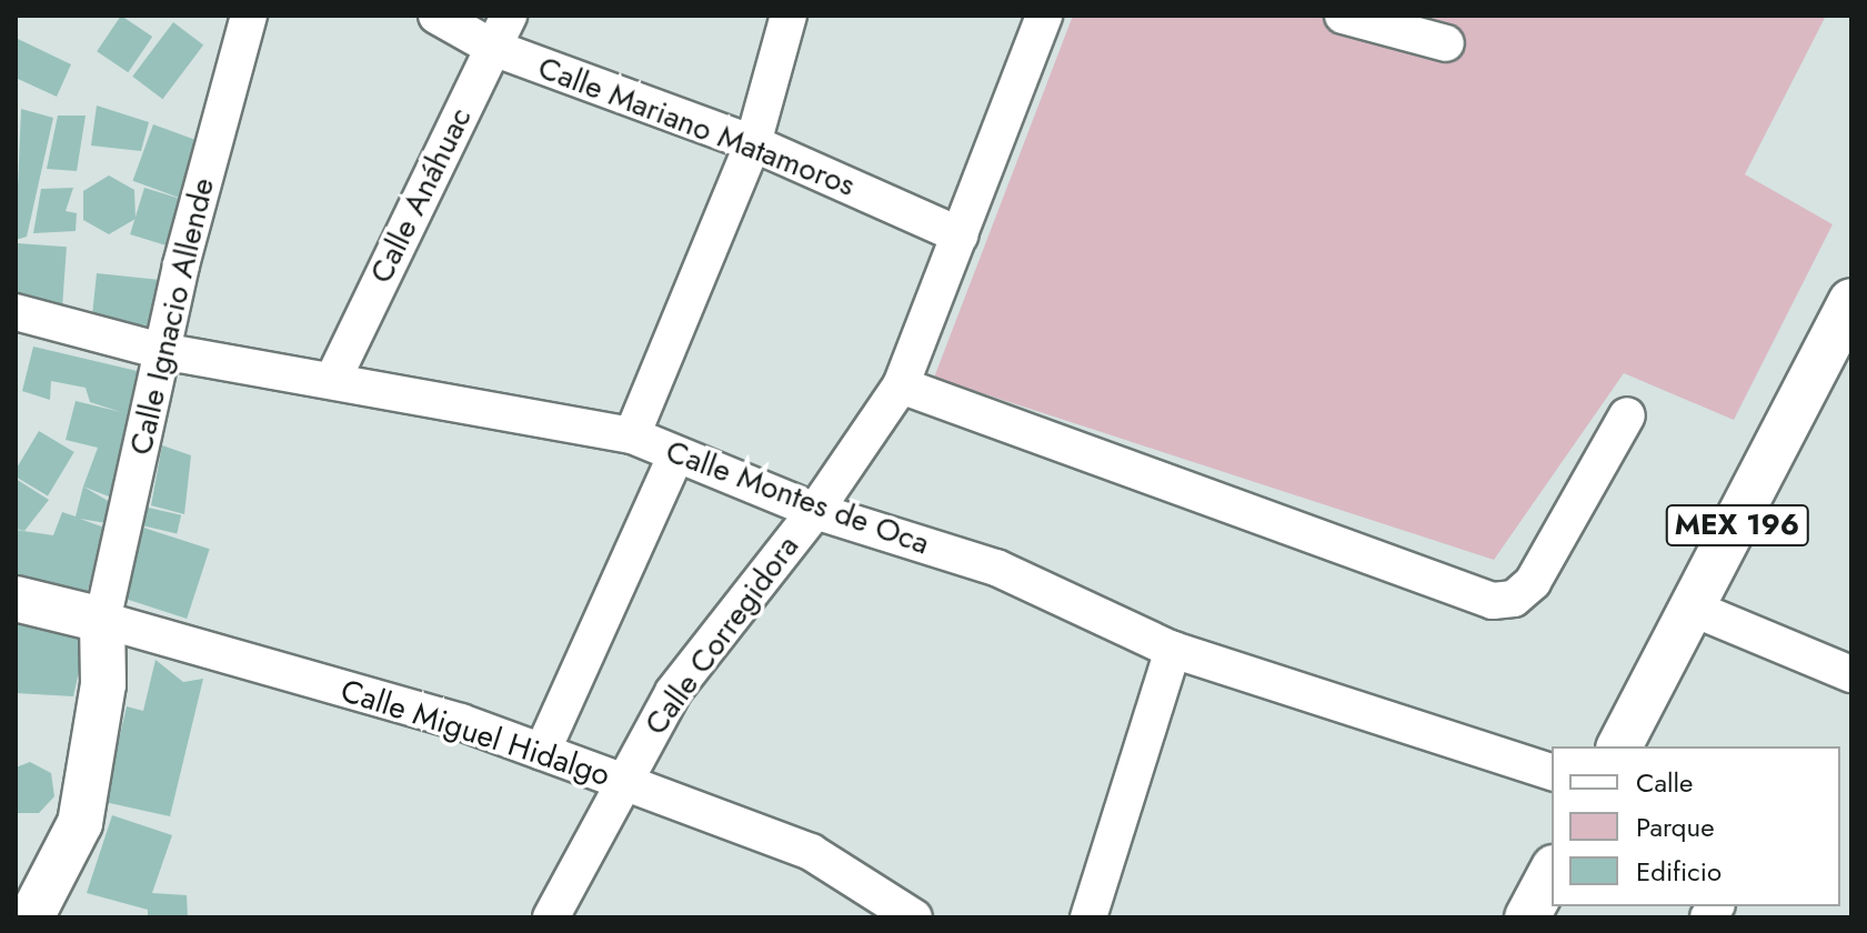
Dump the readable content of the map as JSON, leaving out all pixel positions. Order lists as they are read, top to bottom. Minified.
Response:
{"streets":{"main road":["MEX 196","Calle Miguel Hidalgo"],"street":["Calle Mariano Matamoros","Calle Anáhuac","Calle Ignacio Allende","Calle Montes de Oca","Calle Corregidora"]},"crossings":[["Calle Mariano Matamoros","Calle Anáhuac"],["Calle Mariano Matamoros","Calle Corregidora"],["Calle Anáhuac","Calle Montes de Oca"],["Calle Ignacio Allende","Calle Montes de Oca"],["Calle Ignacio Allende","Calle Miguel Hidalgo"],["Calle Montes de Oca","Calle Corregidora"],["Calle Corregidora","Calle Miguel Hidalgo"]],"legend":["Calle","Parque","Edificio"]}
